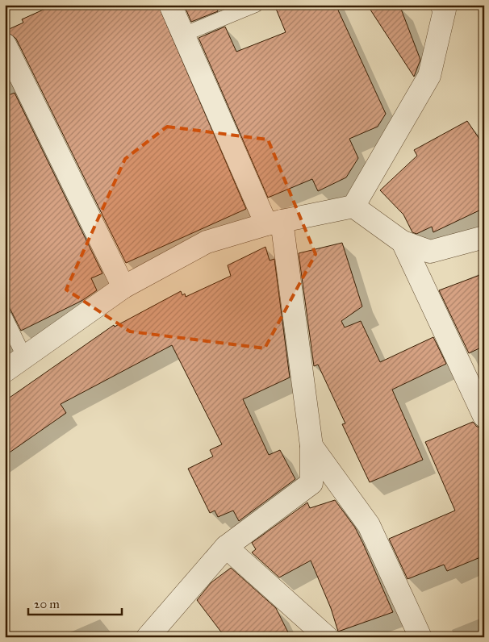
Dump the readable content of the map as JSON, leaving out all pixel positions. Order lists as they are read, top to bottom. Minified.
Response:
{"scale_bar":"20 m"}
